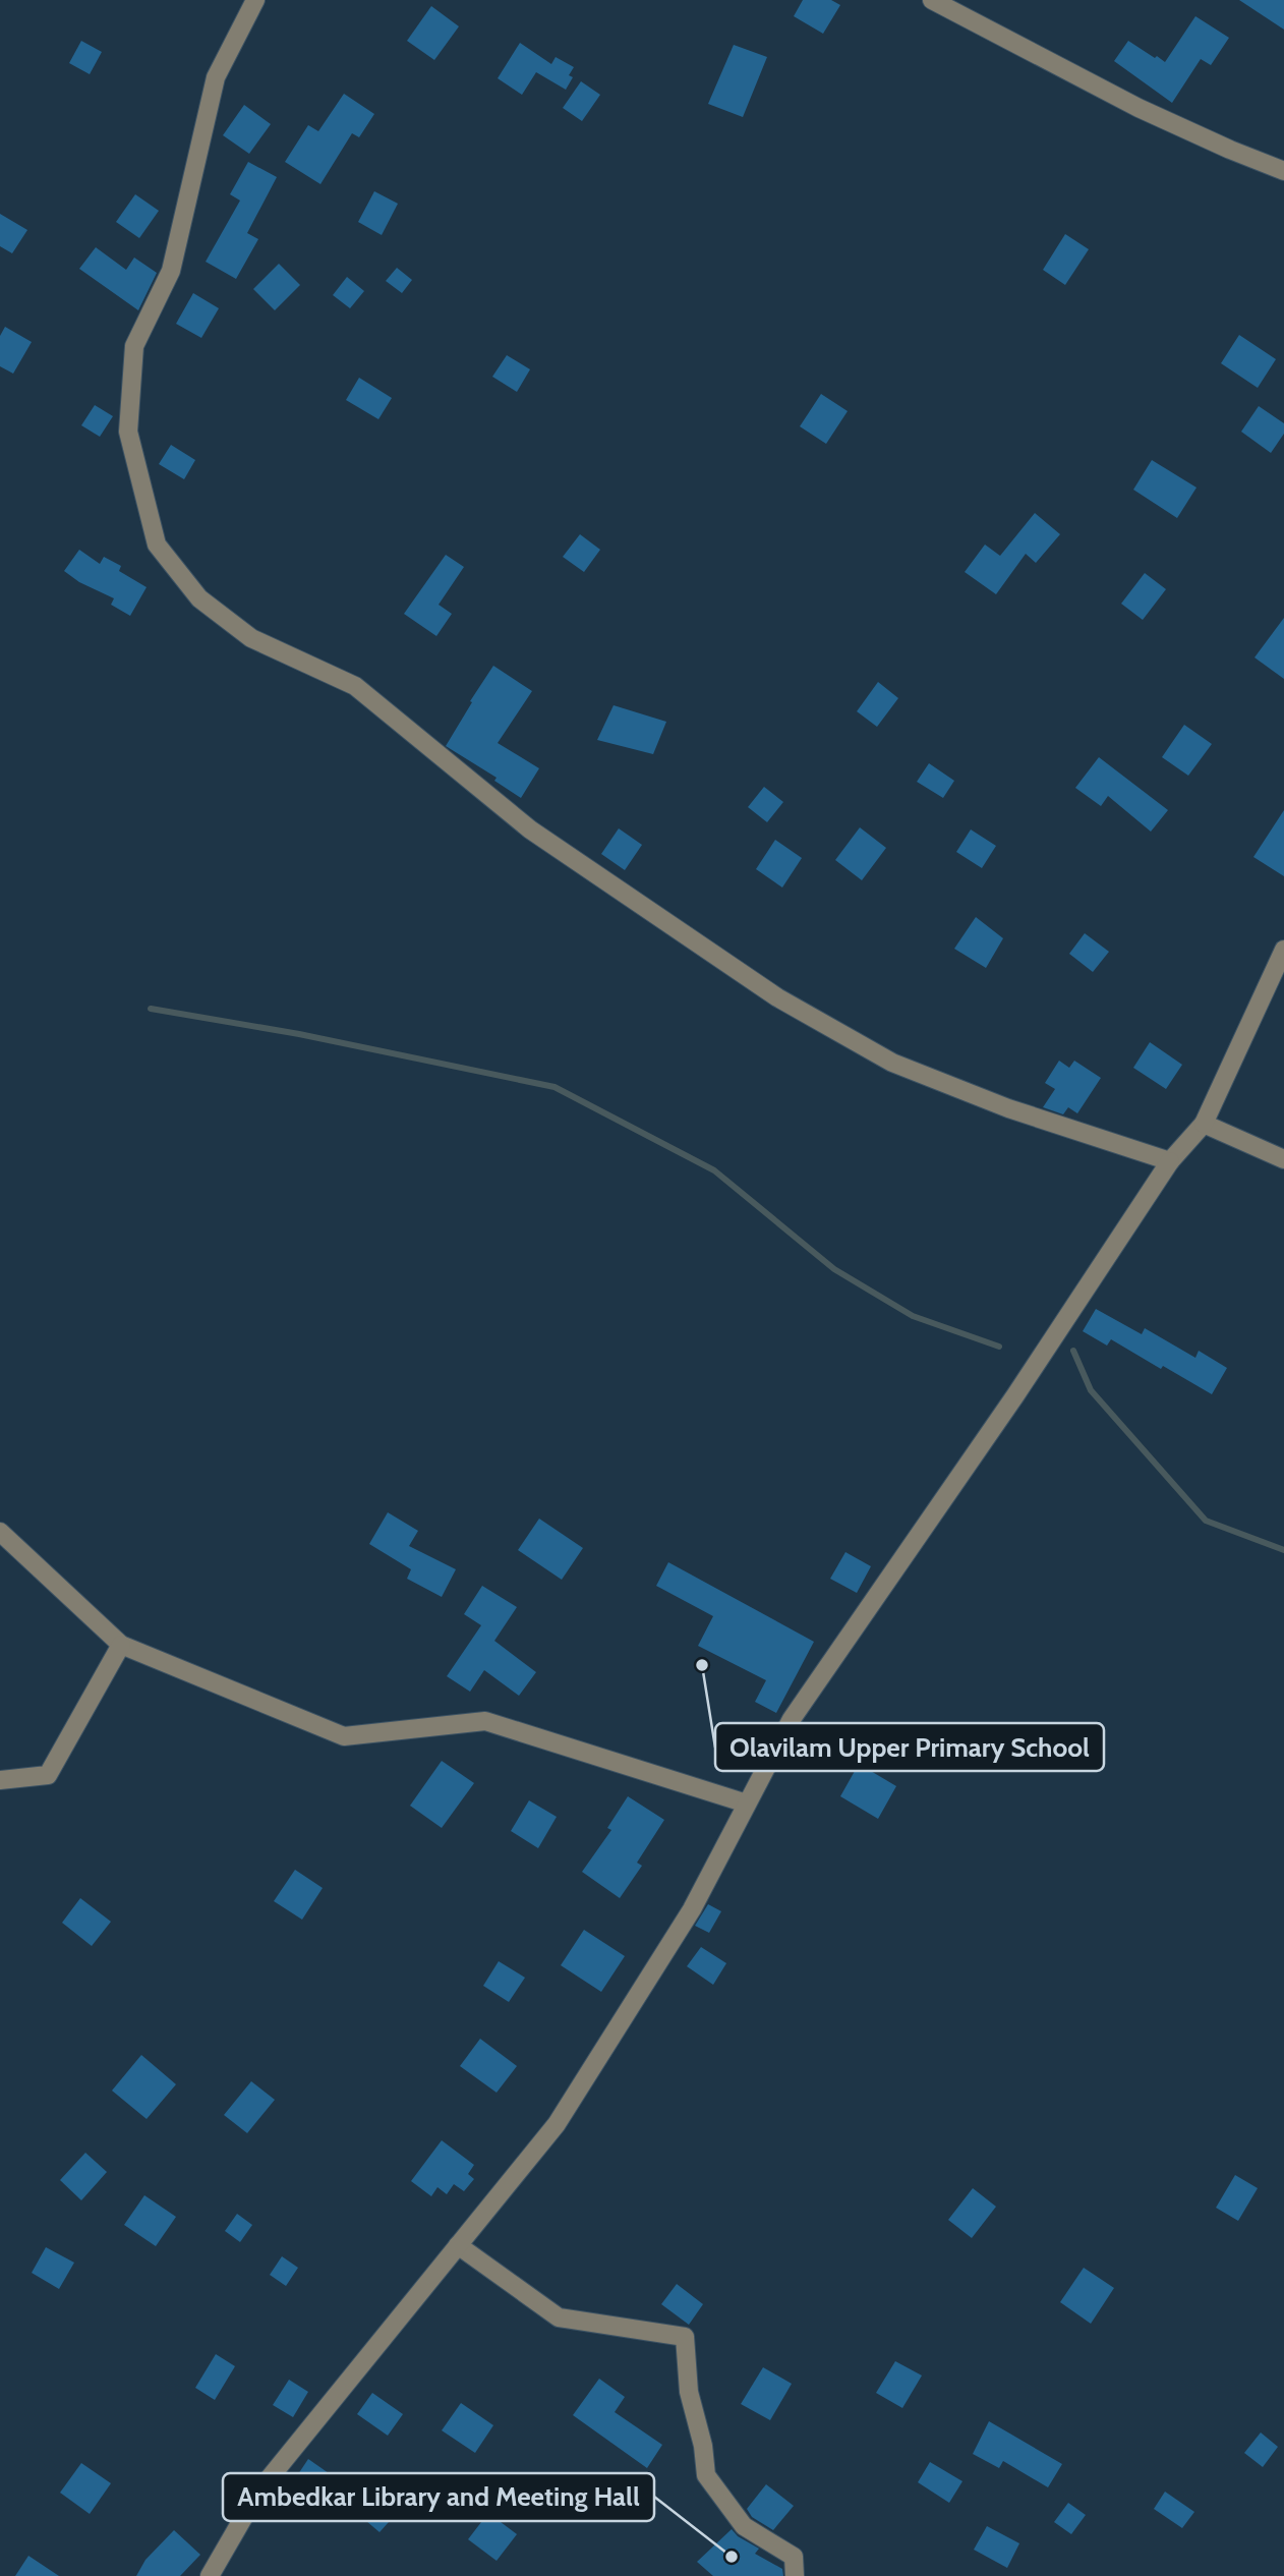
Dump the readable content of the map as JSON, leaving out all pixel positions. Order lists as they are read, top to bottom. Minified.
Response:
{"places":["Olavilam Upper Primary School","Ambedkar Library and Meeting Hall"]}
